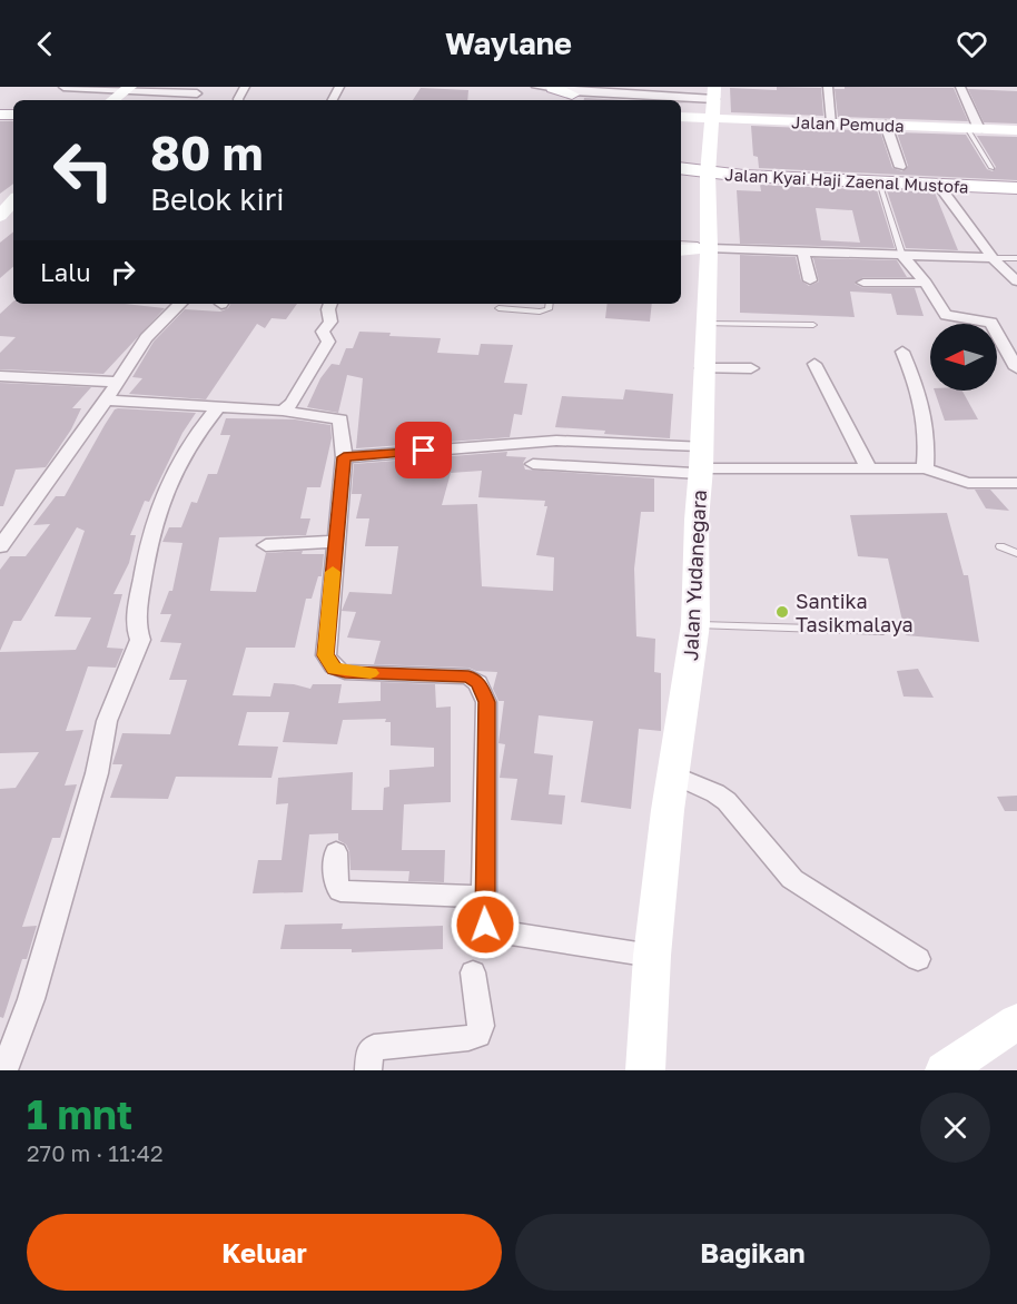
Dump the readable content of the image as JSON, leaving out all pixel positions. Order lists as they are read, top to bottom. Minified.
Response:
{"streets":{"main road":["Jalan Pemuda","Jalan Kyai Haji Zaenal Mustofa","Jalan Yudanegara"]},"crossings":[["Jalan Pemuda","Jalan Yudanegara"],["Jalan Kyai Haji Zaenal Mustofa","Jalan Yudanegara"]],"places":["Santika Tasikmalaya"],"north":"left","page":{"header":"Waylane","turn":["80 m","Belok kiri"],"then":"Lalu","heading":["1 mnt","270 m · 11:42"],"buttons":["Keluar","Bagikan"]}}
